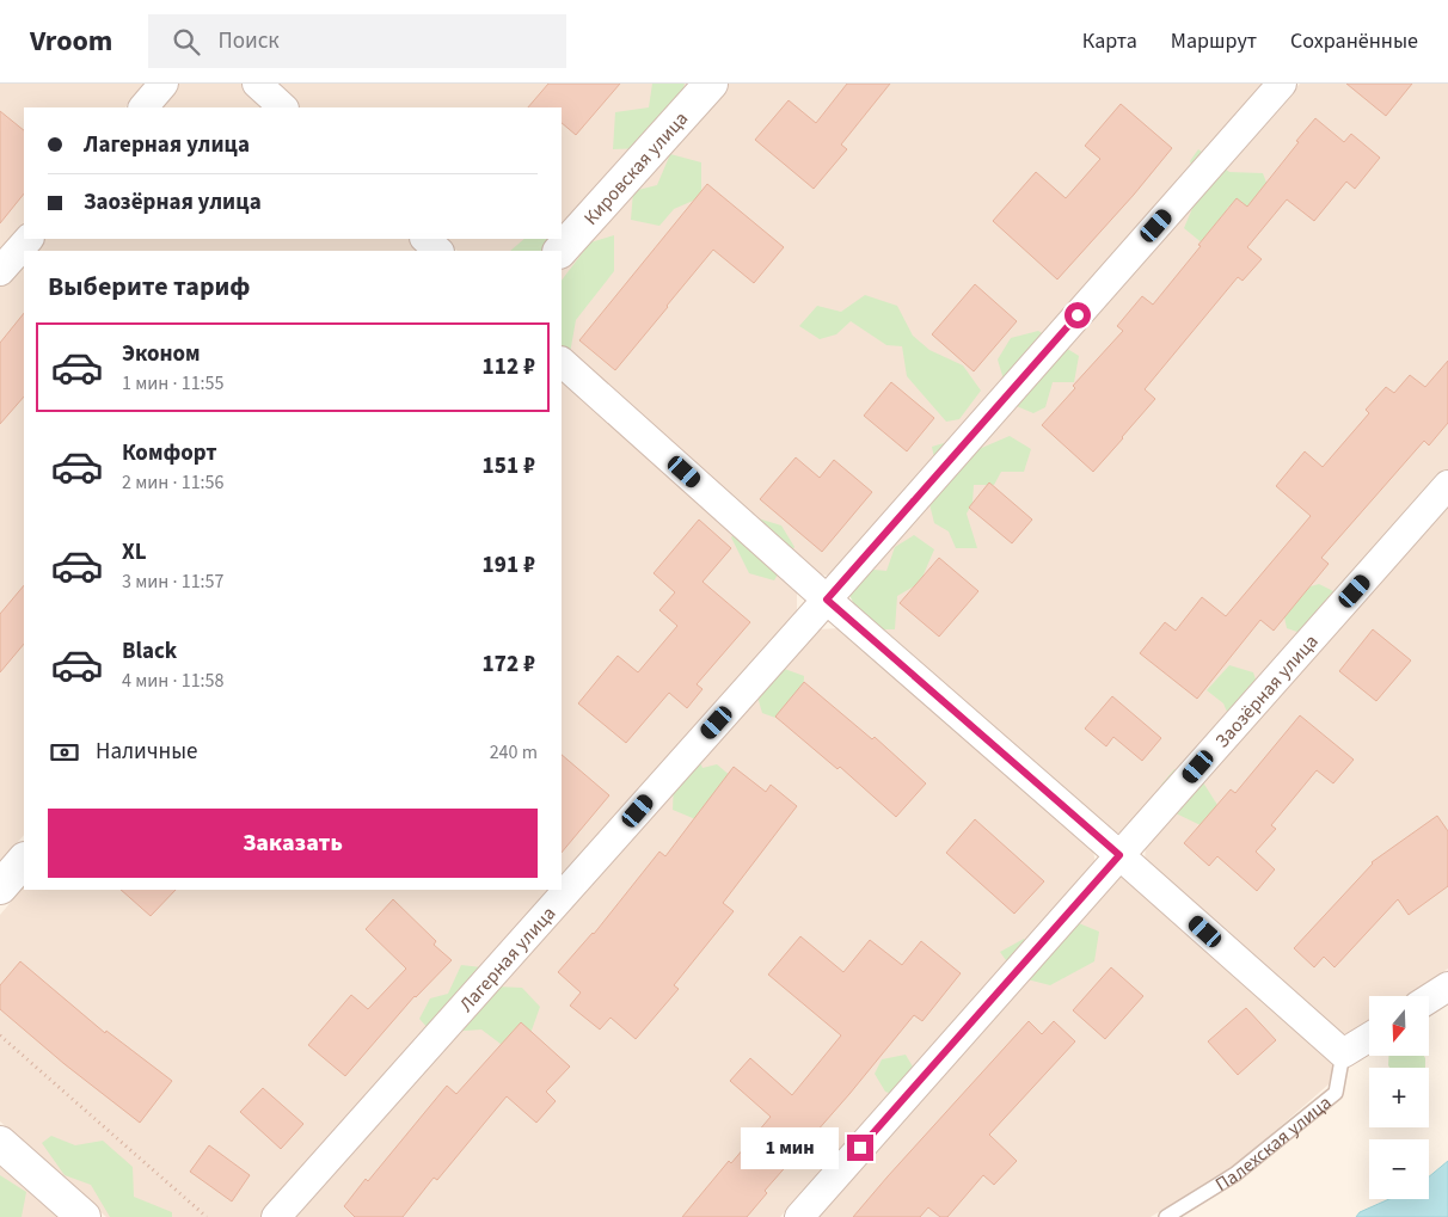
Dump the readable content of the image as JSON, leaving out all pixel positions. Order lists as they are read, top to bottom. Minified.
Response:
{"streets":{"street":["Кировская улица","Заозёрная улица","Лагерная улица"],"lane":["Палехская улица"]},"north":"bottom","page":{"header":"Vroom","search":"Поиск","nav":["Карта","Маршрут","Сохранённые"],"banner":["Лагерная улица","Заозёрная улица"],"heading":"Выберите тариф","list":[{"name":"Эконом","note":"1 мин · 11:55","value":"112 ₽"},{"name":"Комфорт","note":"2 мин · 11:56","value":"151 ₽"},{"name":"XL","note":"3 мин · 11:57","value":"191 ₽"},{"name":"Black","note":"4 мин · 11:58","value":"172 ₽"}],"pay":["Наличные","240 m"],"buttons":"Заказать","map_buttons":["+","−"],"bubble":"1 мин"}}
